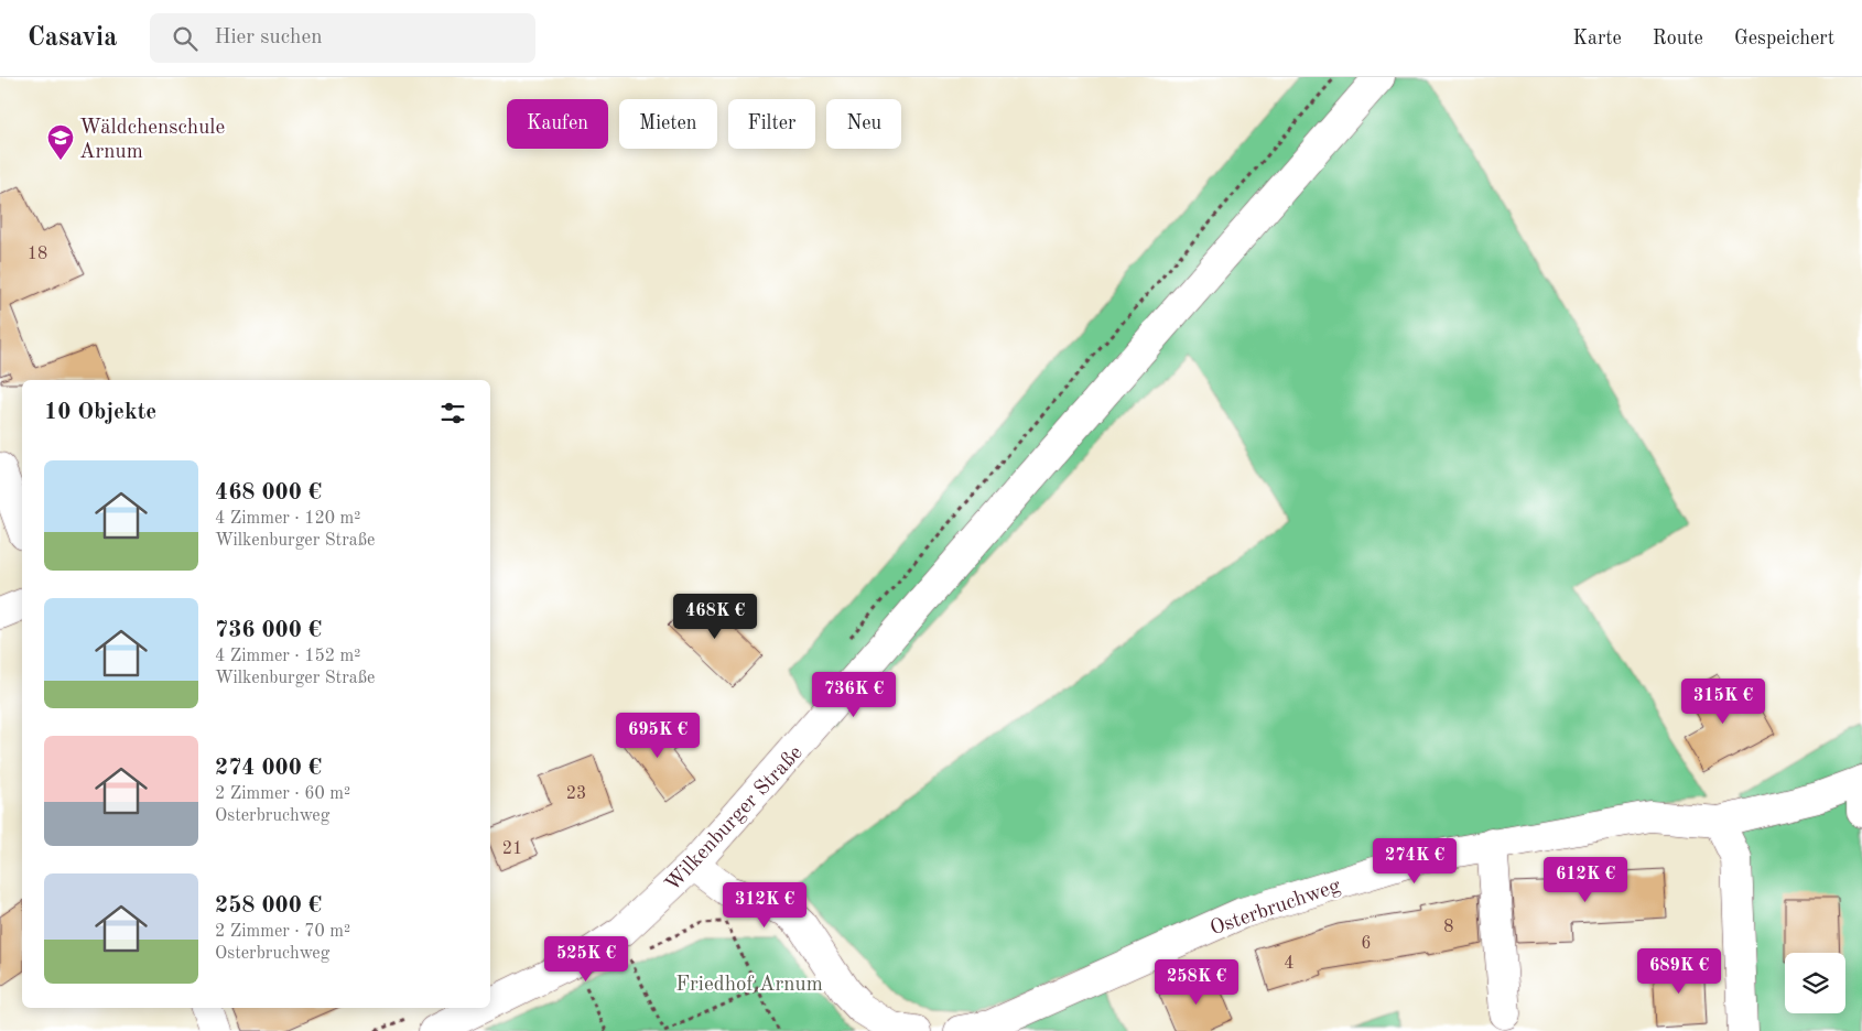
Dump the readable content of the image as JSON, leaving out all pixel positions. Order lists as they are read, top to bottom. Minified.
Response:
{"streets":{"street":["Wilkenburger Straße","Osterbruchweg"]},"parks":["Friedhof Arnum"],"places":{"school or university":["Wäldchenschule Arnum"]},"house_numbers":["18","23","21","8","6","4"],"page":{"header":"Casavia","search":"Hier suchen","nav":["Karte","Route","Gespeichert"],"chip":["Kaufen","Mieten","Filter","Neu"],"heading":"10 Objekte","list":[{"name":"468 000 €","note":"4 Zimmer · 120 m² · Wilkenburger Straße"},{"name":"736 000 €","note":"4 Zimmer · 152 m² · Wilkenburger Straße"},{"name":"274 000 €","note":"2 Zimmer · 60 m² · Osterbruchweg"},{"name":"258 000 €","note":"2 Zimmer · 70 m² · Osterbruchweg"}],"price":["468K €","736K €","315K €","695K €","274K €","612K €","312K €","525K €","689K €","258K €"]}}
